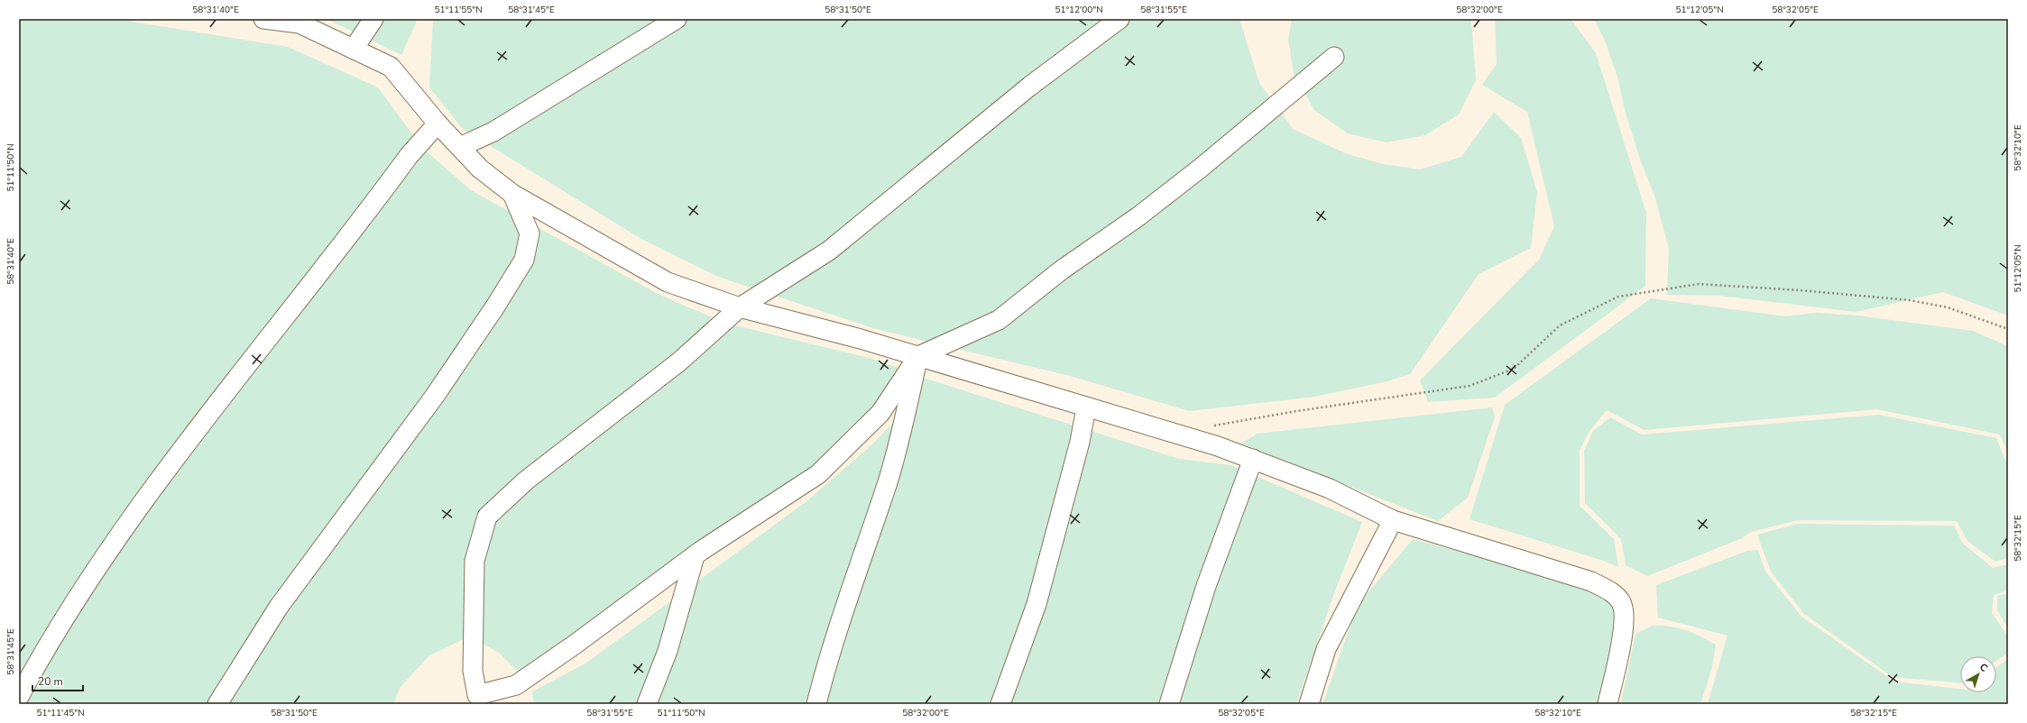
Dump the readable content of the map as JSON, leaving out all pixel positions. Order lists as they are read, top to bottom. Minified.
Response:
{"scale_bar":"20 m","north":"top right","coordinates":["58°31'40\"E","51°11'55\"N","58°31'45\"E","58°31'50\"E","51°12'00\"N","58°31'55\"E","58°32'00\"E","51°12'05\"N","58°32'05\"E","58°32'10\"E","51°11'50\"N","58°32'15\"E","51°11'45\"N"]}
